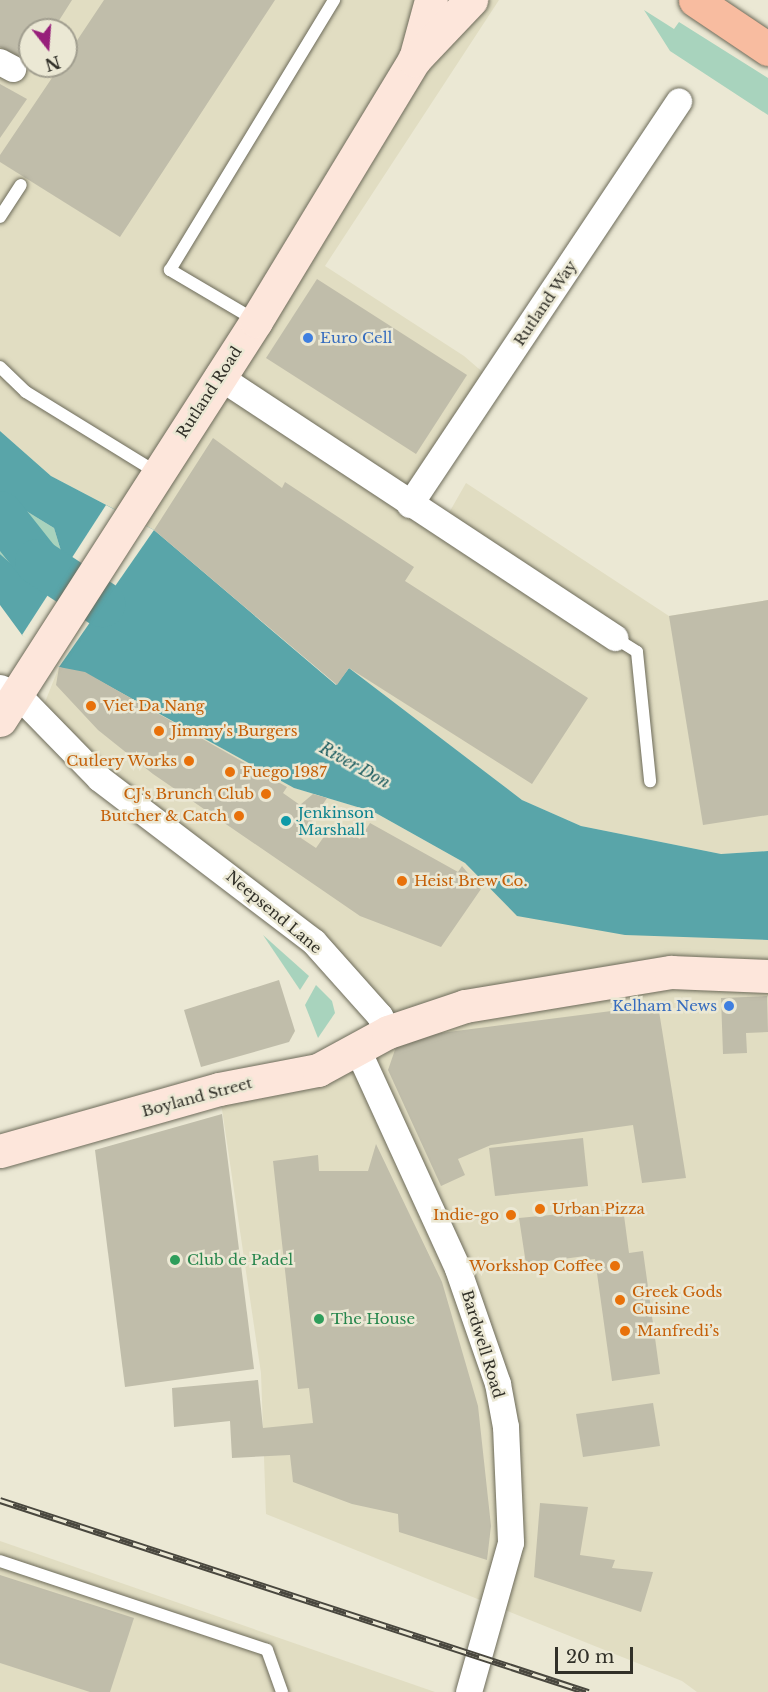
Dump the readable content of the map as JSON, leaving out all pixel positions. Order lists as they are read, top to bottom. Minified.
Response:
{"streets":{"main road":["Rutland Road","Boyland Street"],"street":["Rutland Way","Neepsend Lane","Bardwell Road"]},"crossings":[["Rutland Road","Neepsend Lane"],["Neepsend Lane","Boyland Street"],["Boyland Street","Bardwell Road"]],"water":["River Don"],"places":["Euro Cell","Viet Da Nang","Jimmy's Burgers","Cutlery Works","Fuego 1987","CJ's Brunch Club","Butcher & Catch","Jenkinson Marshall","Heist Brew Co.","Kelham News","Urban Pizza","Indie-go","Club de Padel","Workshop Coffee","Greek Gods Cuisine","The House","Manfredi’s"],"scale_bar":"20 m","north":"bottom"}
